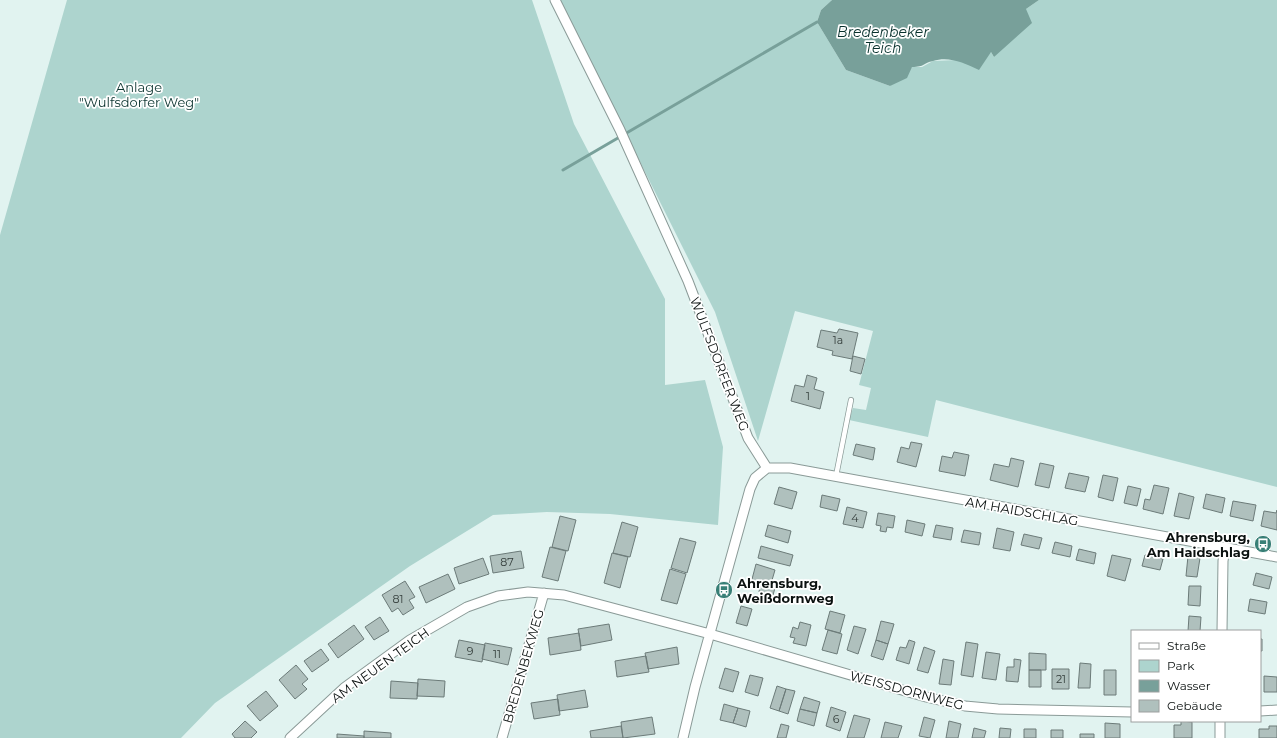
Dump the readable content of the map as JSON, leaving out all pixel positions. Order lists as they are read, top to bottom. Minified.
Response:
{"streets":{"street":["WULFSDORFER WEG","AM HAIDSCHLAG","AM NEUEN TEICH","BREDENBEKWEG","WEISSDORNWEG"]},"crossings":[["WULFSDORFER WEG","AM HAIDSCHLAG"],["AM NEUEN TEICH","BREDENBEKWEG"],["AM NEUEN TEICH","WEISSDORNWEG"]],"water":["Bredenbeker Teich"],"parks":["Anlage \"Wulfsdorfer Weg\""],"places":{"bus stop":["Ahrensburg, Am Haidschlag","Ahrensburg, Weißdornweg"]},"house_numbers":["1a","1","4","87","81","9","11","21","6"],"legend":["Straße","Park","Wasser","Gebäude"]}
